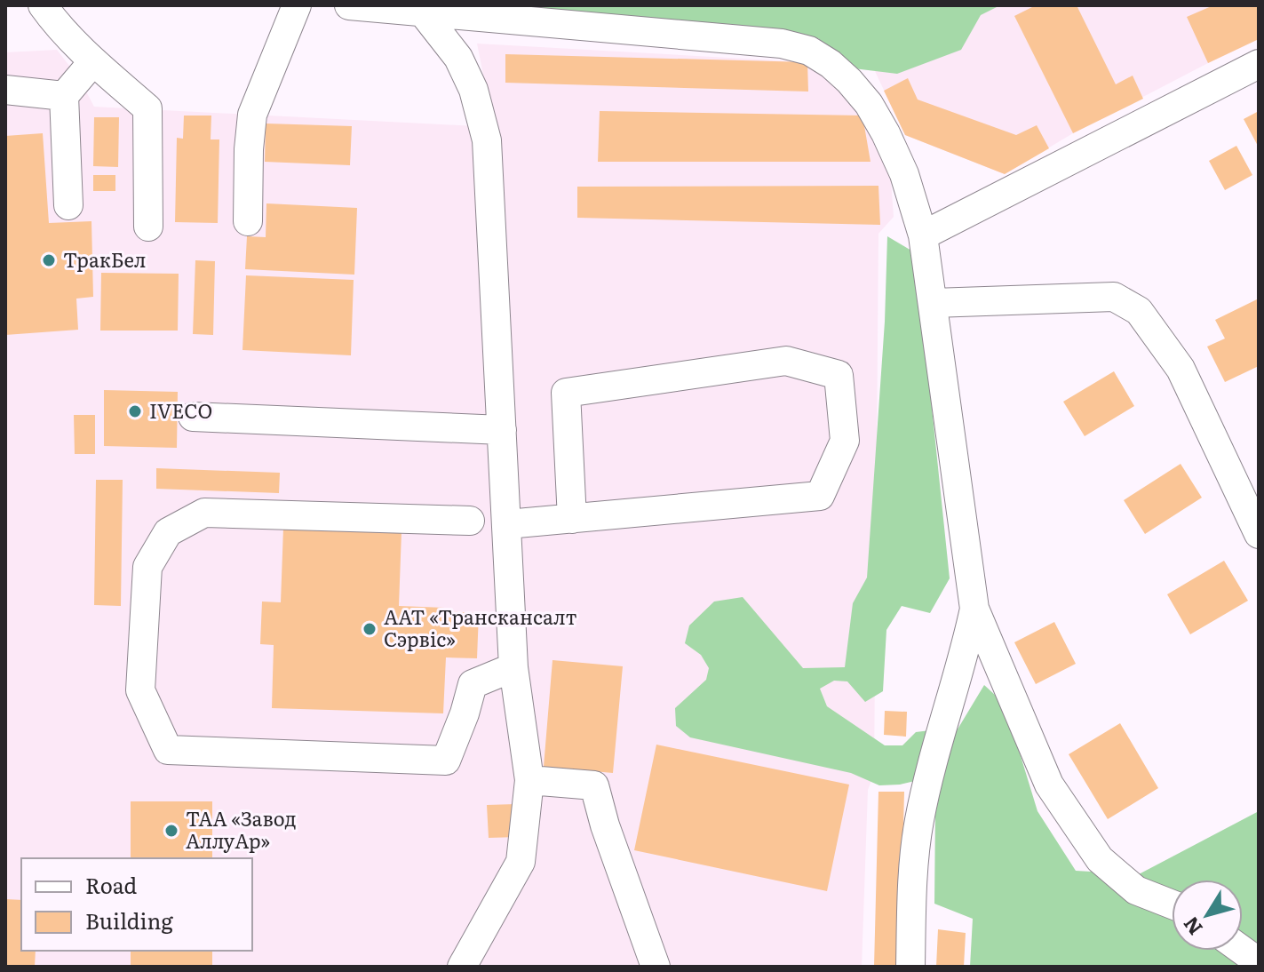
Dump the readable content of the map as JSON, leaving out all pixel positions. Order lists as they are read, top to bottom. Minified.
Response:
{"places":["ТракБел","IVECO","ААТ «Транскансалт Сэрвіс»","ТАА «Завод АллуАр»"],"legend":["Road","Building"],"north":"bottom left"}
